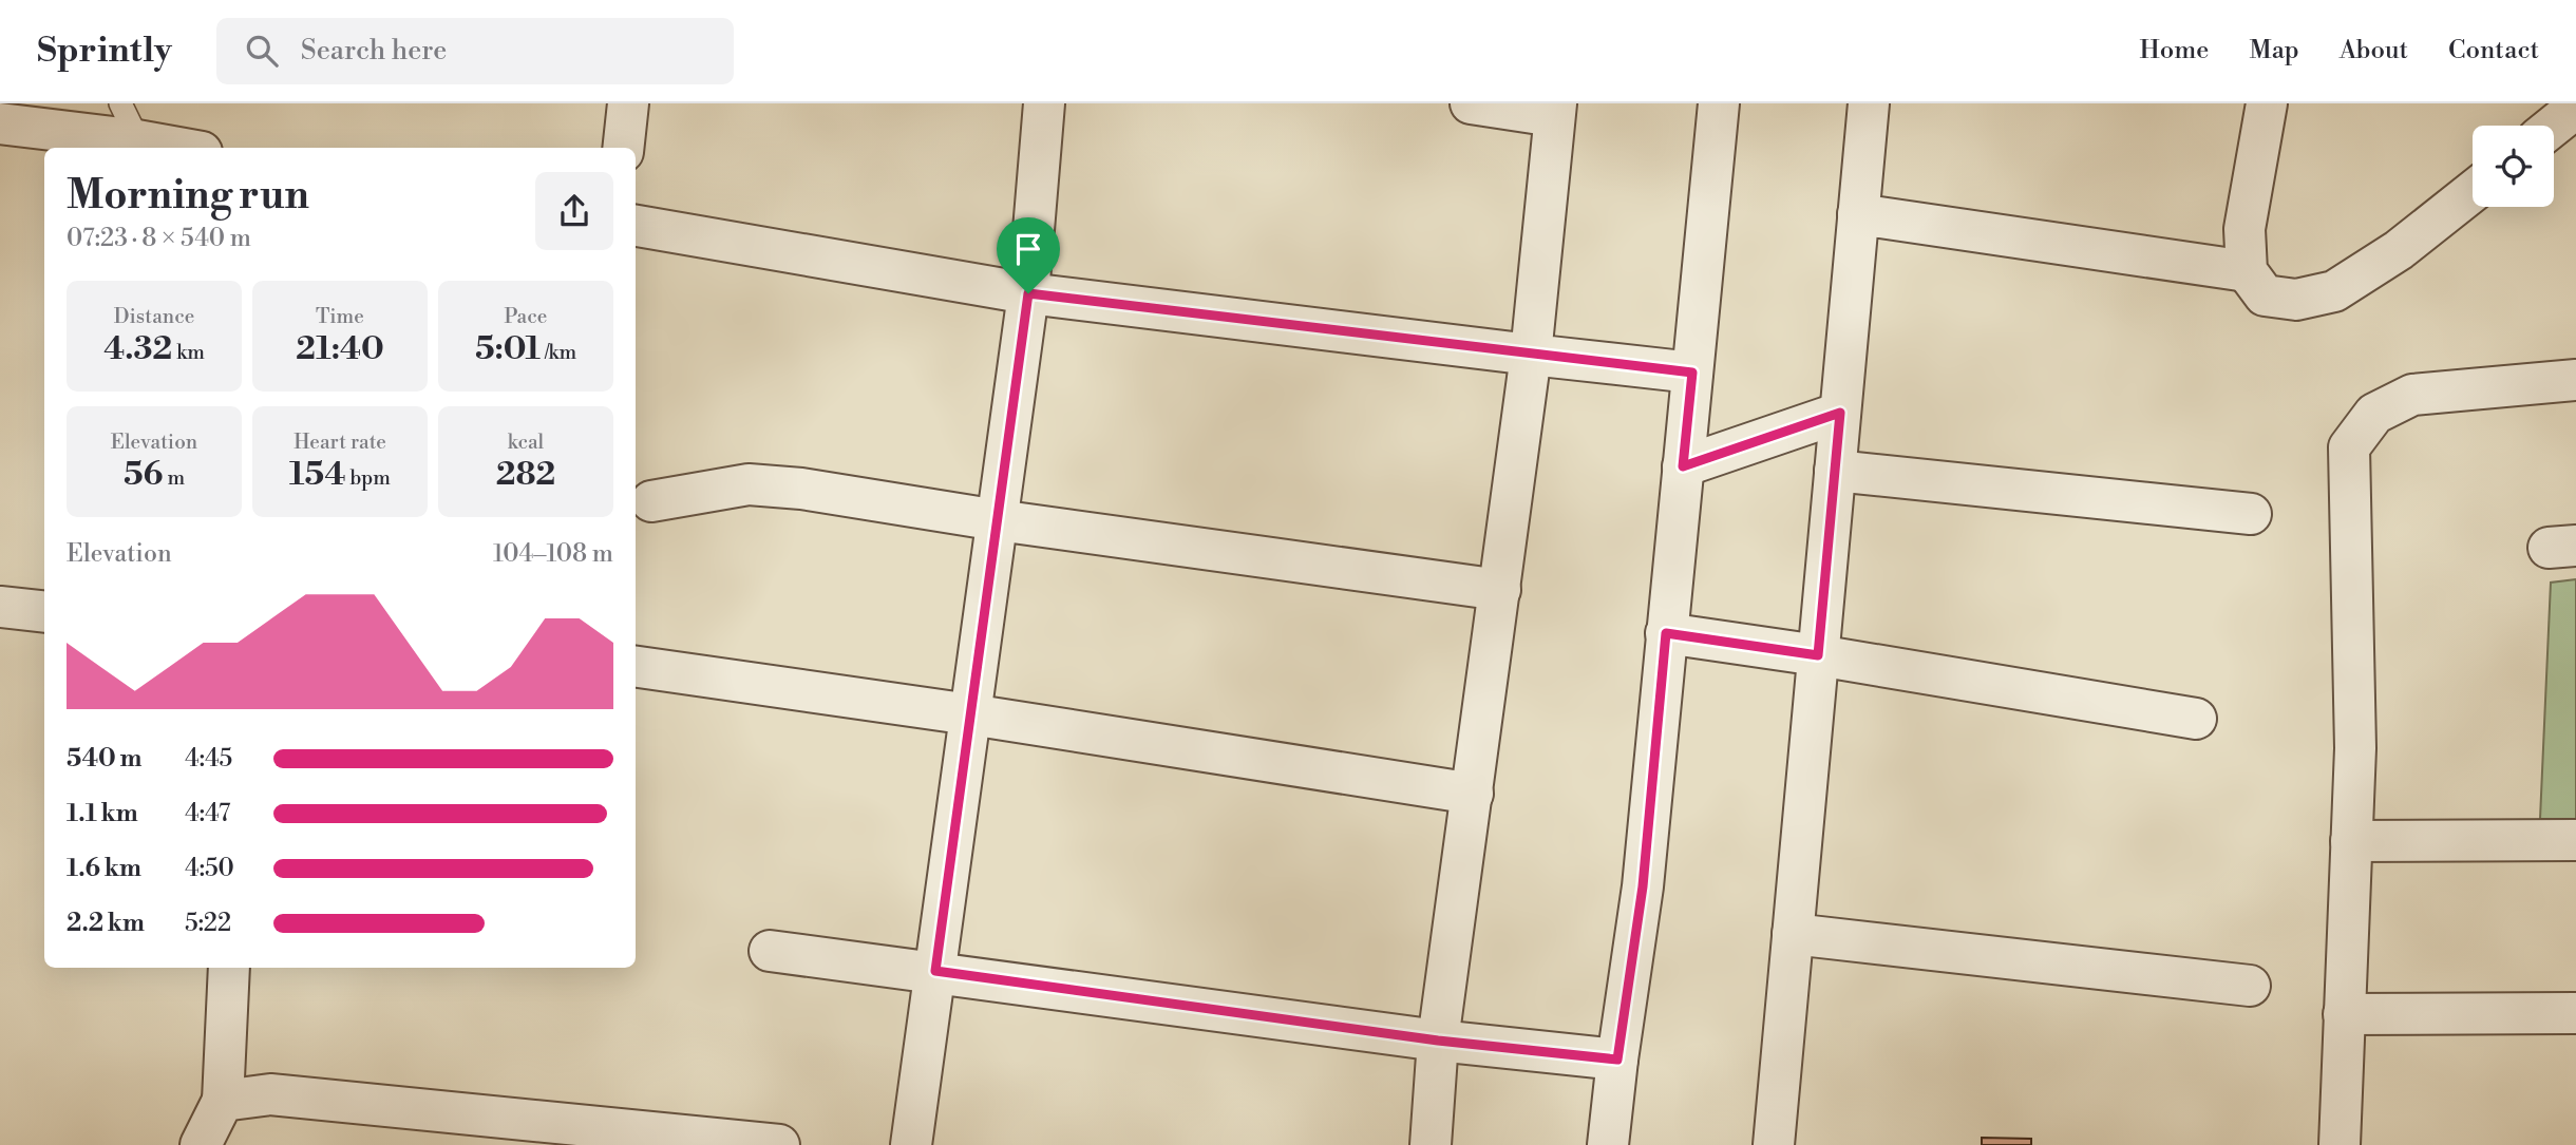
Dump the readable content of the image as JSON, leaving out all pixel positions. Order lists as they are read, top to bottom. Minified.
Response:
{"page":{"header":"Sprintly","search":"Search here","nav":["Home","Map","About","Contact"],"heading":["Morning run","07:23 · 8 × 540 m"],"stats":[["Distance","4.32 km"],["Time","21:40"],["Pace","5:01 /km"],["Elevation","56 m"],["Heart rate","154 bpm"],["kcal","282"]],"chart":["Elevation","104–108 m"],"list":[{"name":"540 m","note":"4:45"},{"name":"1.1 km","note":"4:47"},{"name":"1.6 km","note":"4:50"},{"name":"2.2 km","note":"5:22"}]}}
